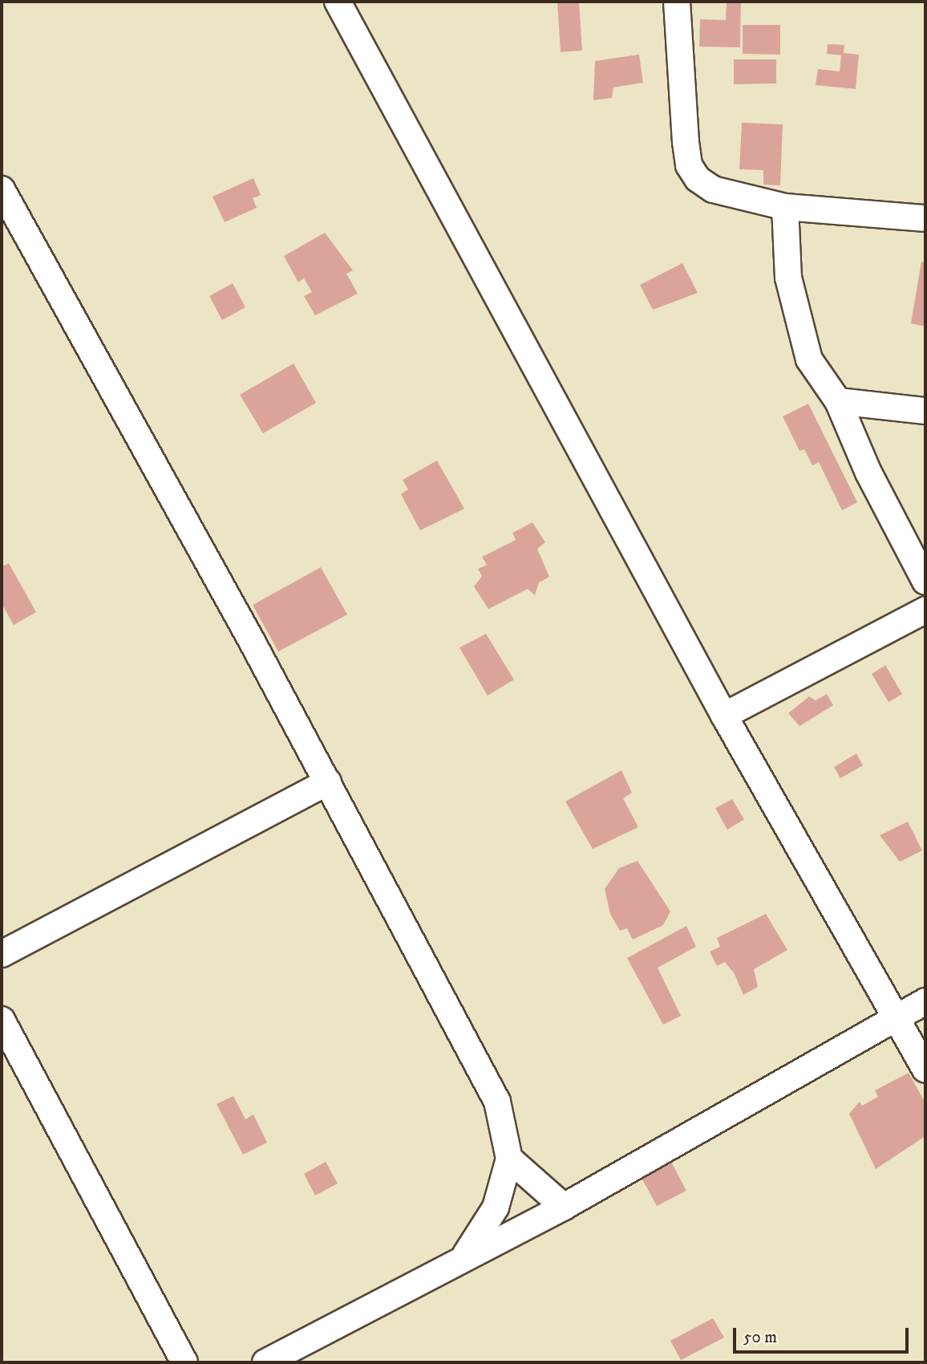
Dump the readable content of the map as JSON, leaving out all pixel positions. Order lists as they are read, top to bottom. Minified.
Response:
{"scale_bar":"50 m"}
